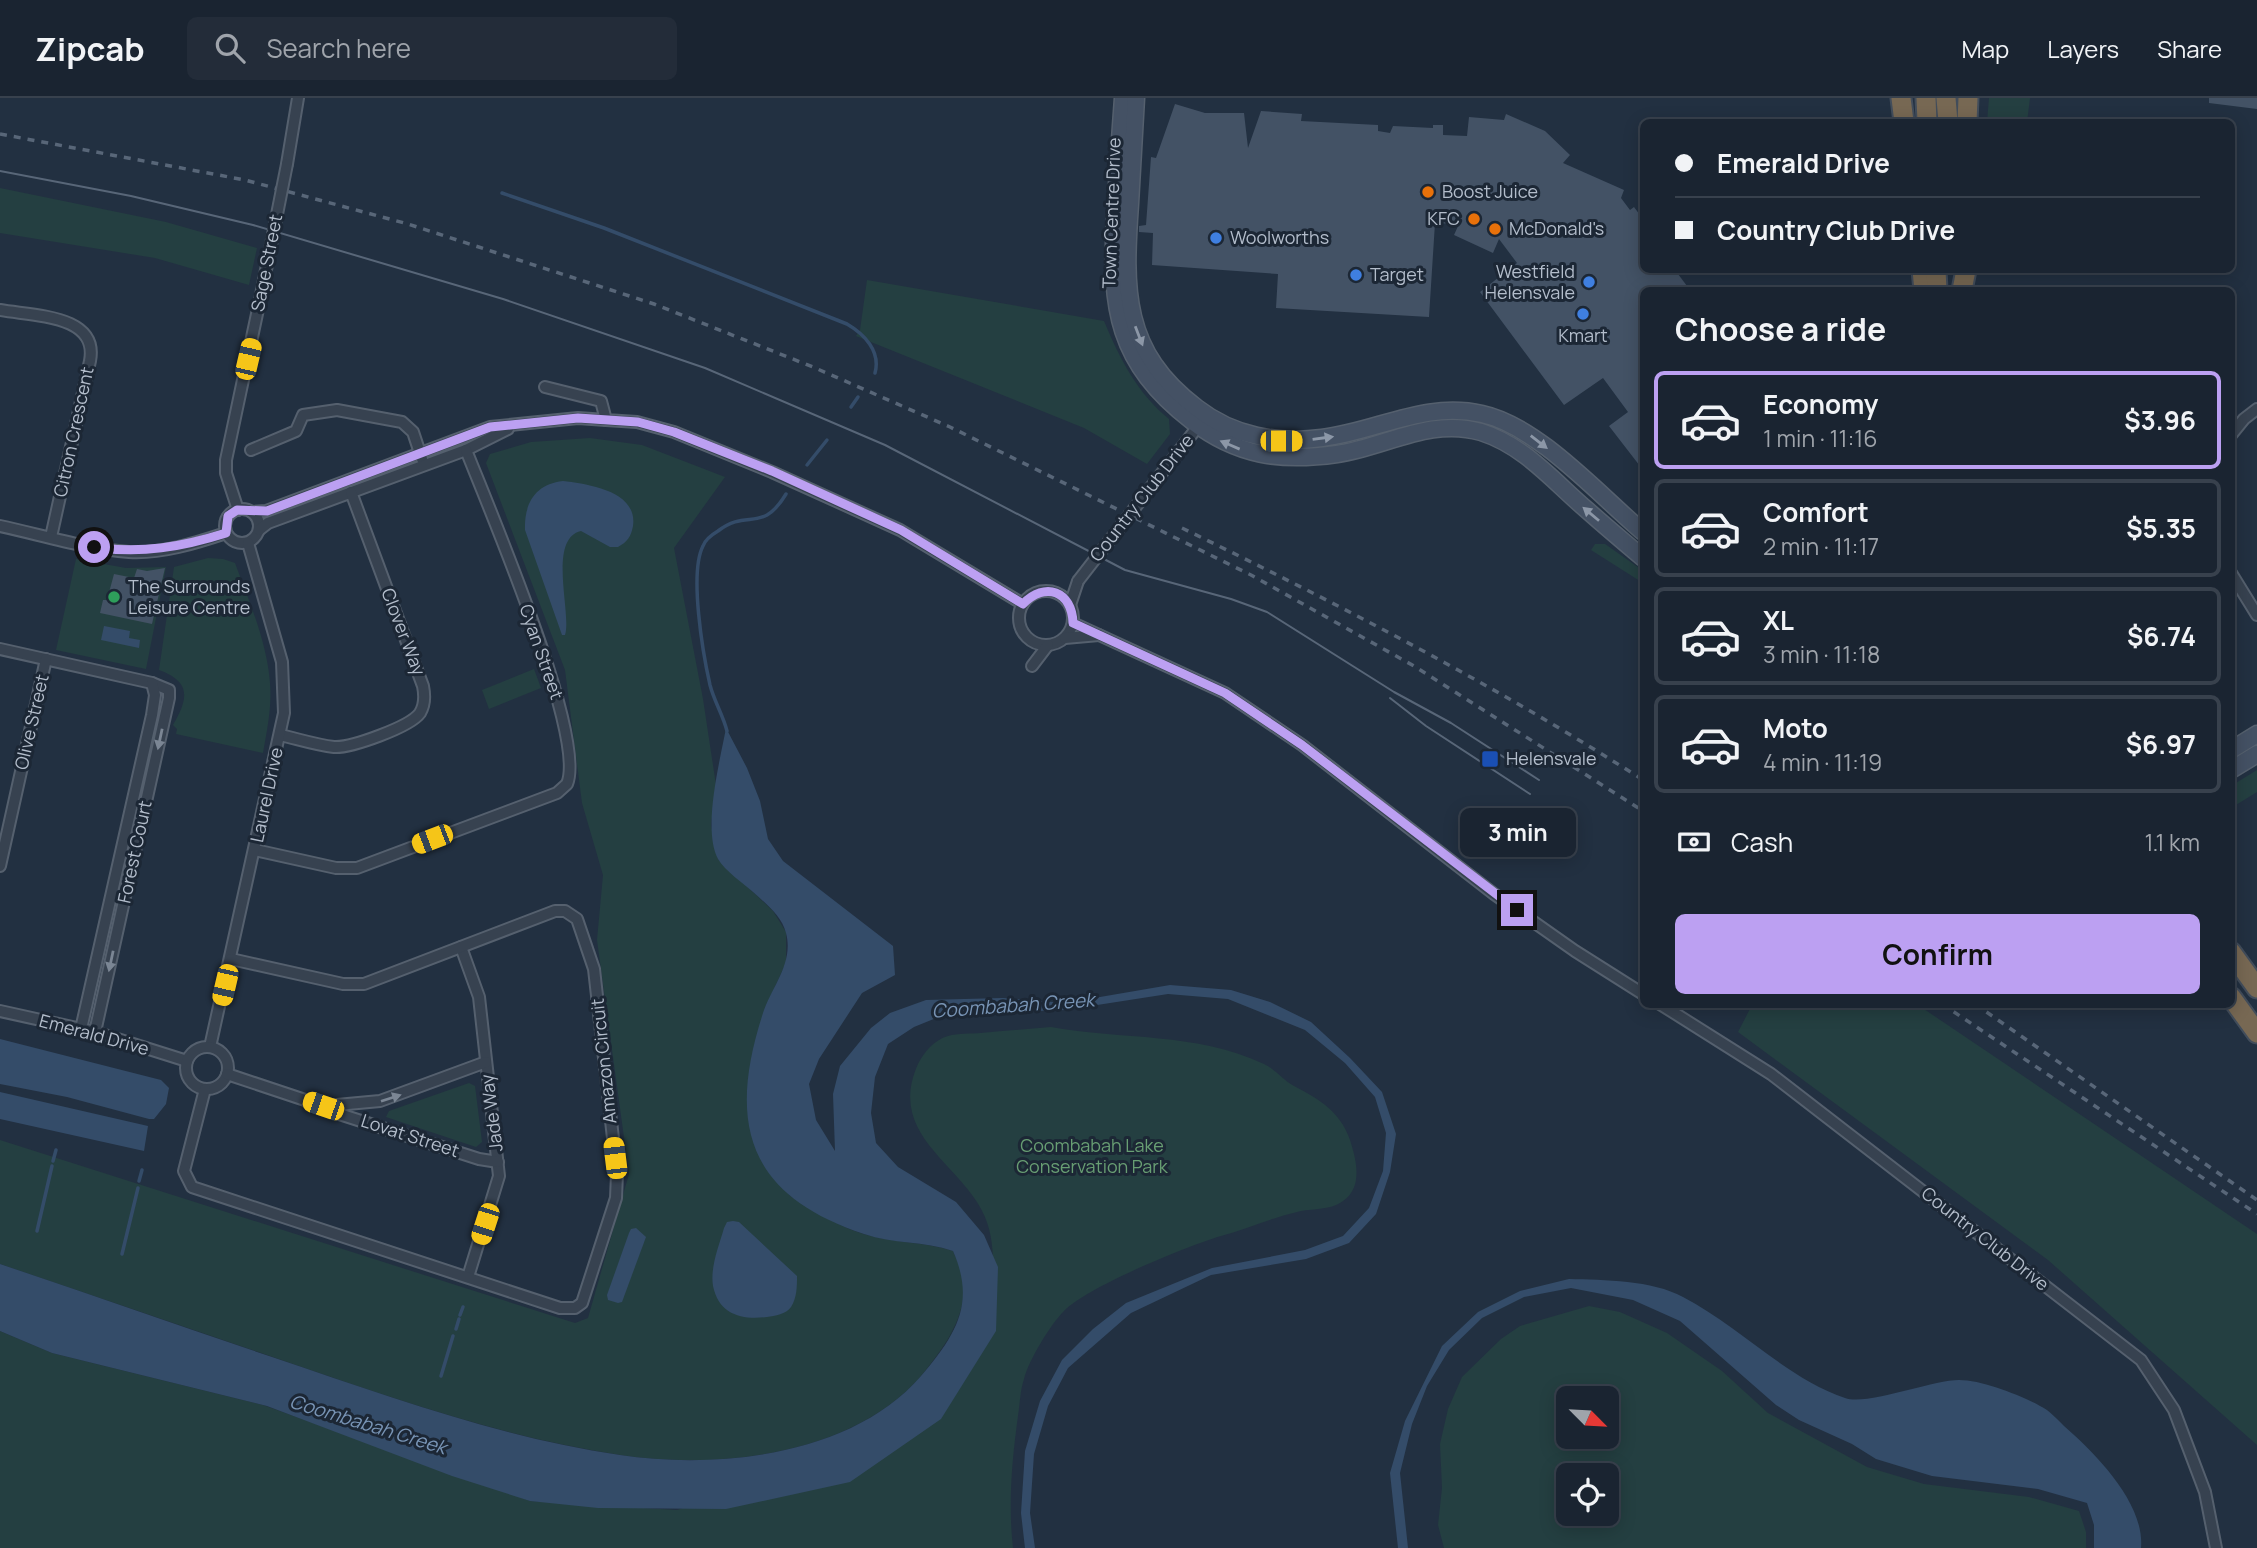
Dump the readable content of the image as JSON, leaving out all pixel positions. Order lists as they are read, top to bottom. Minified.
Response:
{"streets":{"street":["Town Centre Drive","Sage Street","Citron Crescent","Country Club Drive","Clover Way","Cyan Street","Olive Street","Laurel Drive","Forest Court","Emerald Drive","Amazon Circuit","Jade Way","Lovat Street"]},"crossings":[["Town Centre Drive","Country Club Drive"],["Sage Street","Laurel Drive"],["Clover Way","Laurel Drive"],["Cyan Street","Laurel Drive"],["Laurel Drive","Emerald Drive"],["Laurel Drive","Amazon Circuit"],["Laurel Drive","Lovat Street"],["Forest Court","Emerald Drive"],["Emerald Drive","Amazon Circuit"],["Emerald Drive","Lovat Street"],["Amazon Circuit","Jade Way"],["Amazon Circuit","Lovat Street"],["Jade Way","Lovat Street"]],"one_way":["Lovat Street"],"water":["Coombabah Creek"],"parks":["Coombabah Lake Conservation Park"],"places":{"other":["Boost Juice","KFC","McDonald's","Woolworths","Target","Westfield Helensvale","Kmart","The Surrounds Leisure Centre"],"transit":["Helensvale"]},"north":"bottom right","page":{"header":"Zipcab","search":"Search here","nav":["Map","Layers","Share"],"banner":["Emerald Drive","Country Club Drive"],"heading":"Choose a ride","list":[{"name":"Economy","note":"1 min · 11:16","value":"$3.96"},{"name":"Comfort","note":"2 min · 11:17","value":"$5.35"},{"name":"XL","note":"3 min · 11:18","value":"$6.74"},{"name":"Moto","note":"4 min · 11:19","value":"$6.97"}],"pay":["Cash","1.1 km"],"bubble":"3 min","buttons":"Confirm"}}
